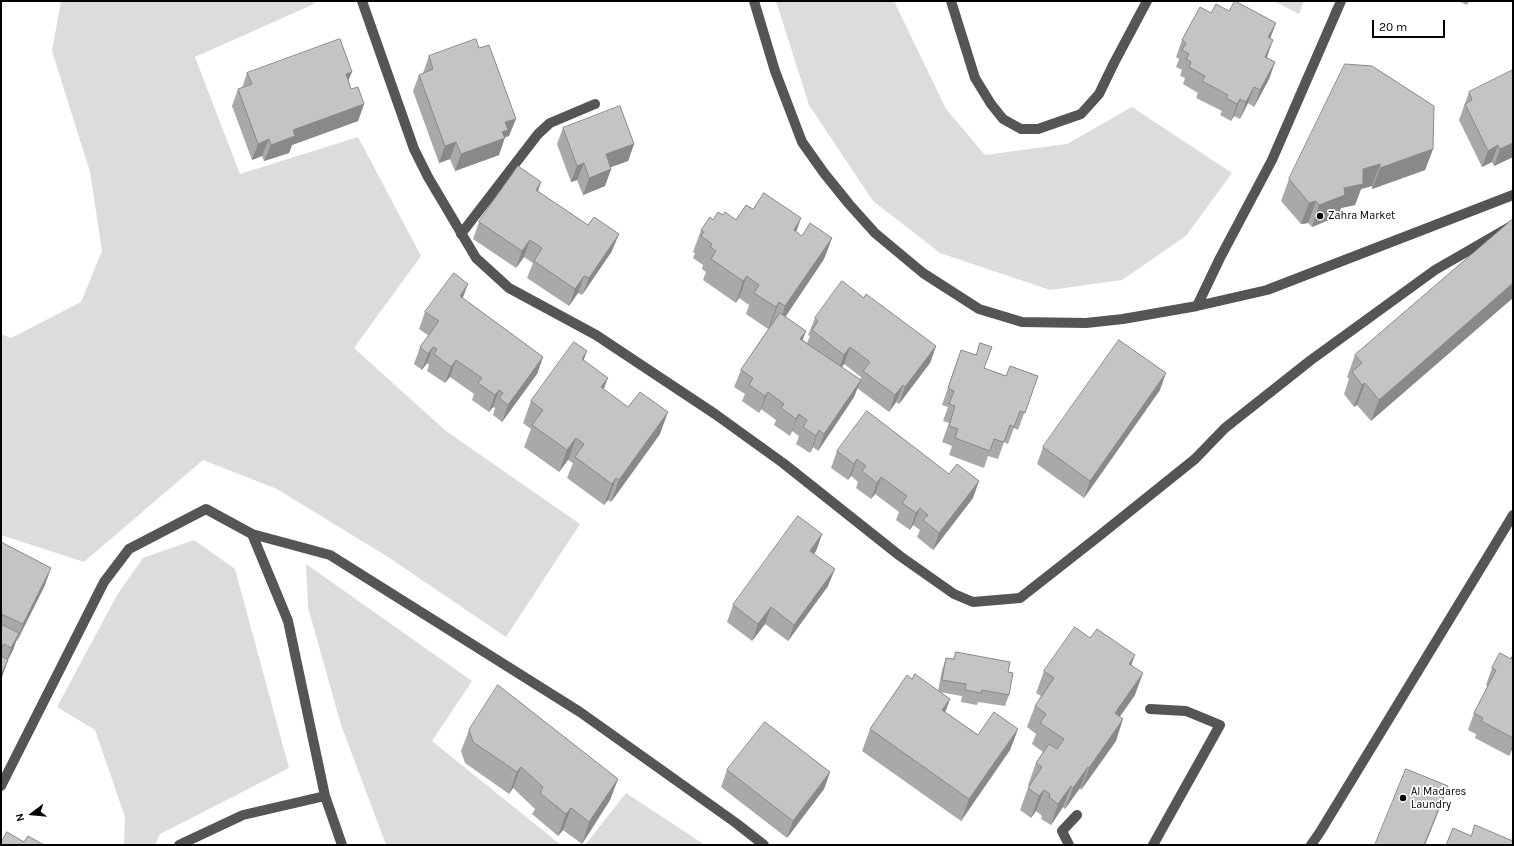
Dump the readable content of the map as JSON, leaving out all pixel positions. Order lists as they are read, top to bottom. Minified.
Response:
{"places":["Zahra Market","Al Madares Laundry"],"scale_bar":"20 m","north":"left"}
